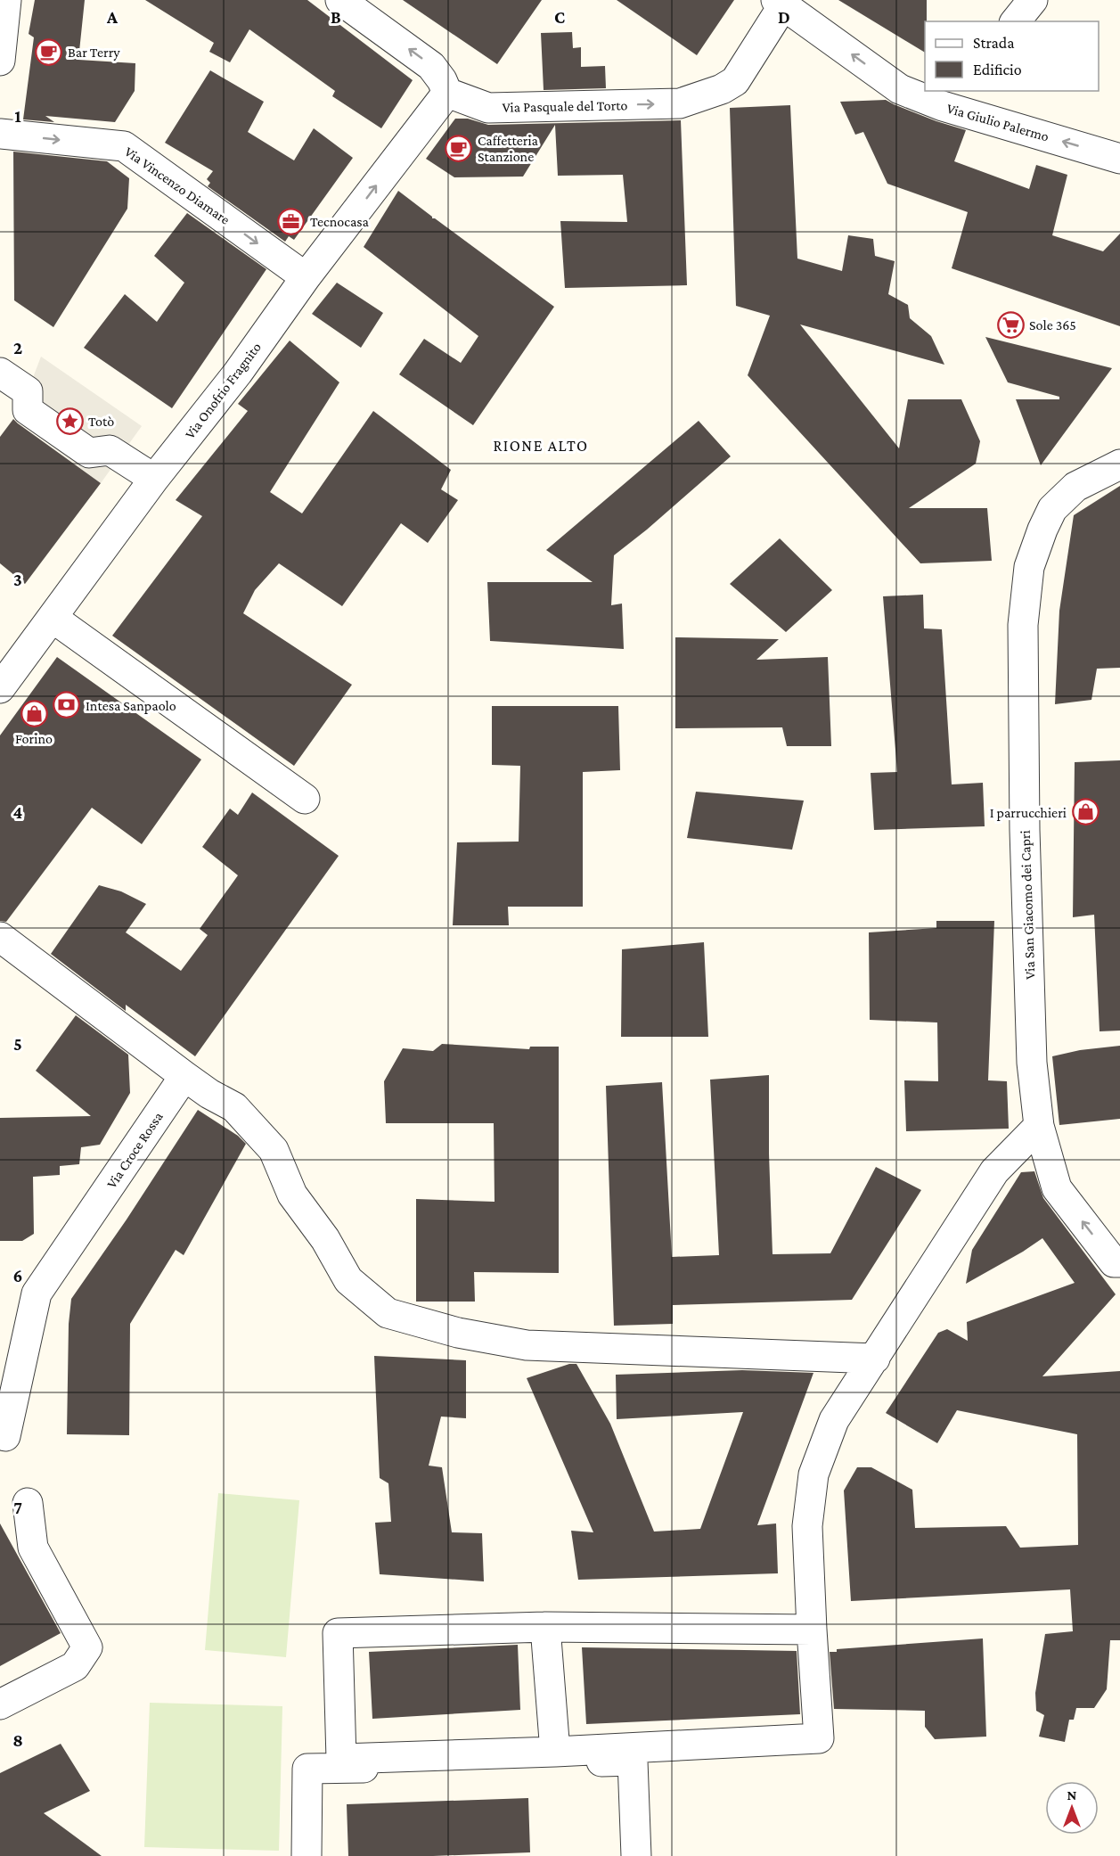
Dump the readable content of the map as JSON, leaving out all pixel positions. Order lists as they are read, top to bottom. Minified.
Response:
{"streets":{"street":["Via Pasquale del Torto","Via Giulio Palermo","Via Vincenzo Diamare","Via Onofrio Fragnito","Via San Giacomo dei Capri","Via Croce Rossa"]},"crossings":[["Via Pasquale del Torto","Via Giulio Palermo"],["Via Pasquale del Torto","Via Onofrio Fragnito"],["Via Vincenzo Diamare","Via Onofrio Fragnito"]],"one_way":["Via Pasquale del Torto","Via Giulio Palermo"],"districts":["RIONE ALTO"],"places":{"cafe":["Bar Terry","Caffetteria Stanzione"],"office":["Tecnocasa"],"supermarket":["Sole 365"],"place":["Totò"],"bank":["Intesa Sanpaolo"],"shop":["Forino","I parrucchieri"]},"legend":["Strada","Edificio"],"north":"top","grid":{"columns":["A","B","C","D"],"rows":["1","2","3","4","5","6","7","8"]}}
